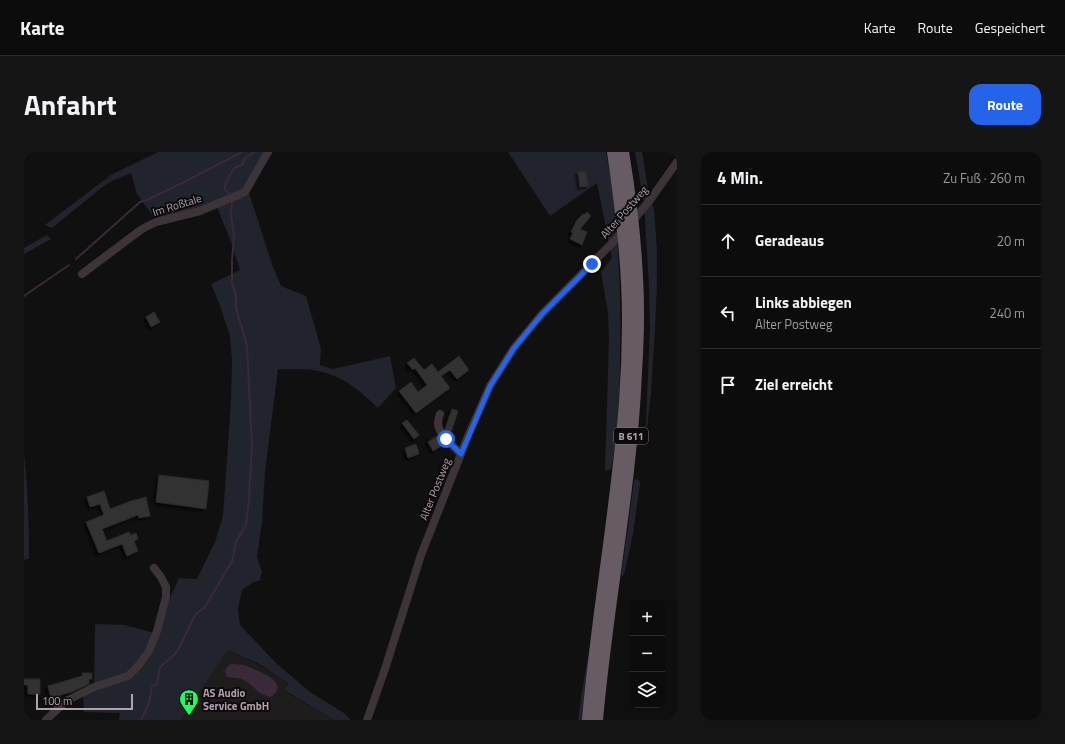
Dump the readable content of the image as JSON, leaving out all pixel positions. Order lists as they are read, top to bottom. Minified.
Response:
{"streets":{"highway":["B 611"],"street":["Im Roßtale","Alter Postweg"]},"places":{"building":["AS Audio Service GmbH"]},"scale_bar":"100 m","page":{"header":"Karte","nav":["Karte","Route","Gespeichert"],"title":"Anfahrt","buttons":"Route","heading":["4 Min.","Zu Fuß · 260 m"],"list":[["Geradeaus","20 m"],["Links abbiegen","Alter Postweg","240 m"],"Ziel erreicht"],"map_buttons":["+","−"],"scale":"100 m"}}
